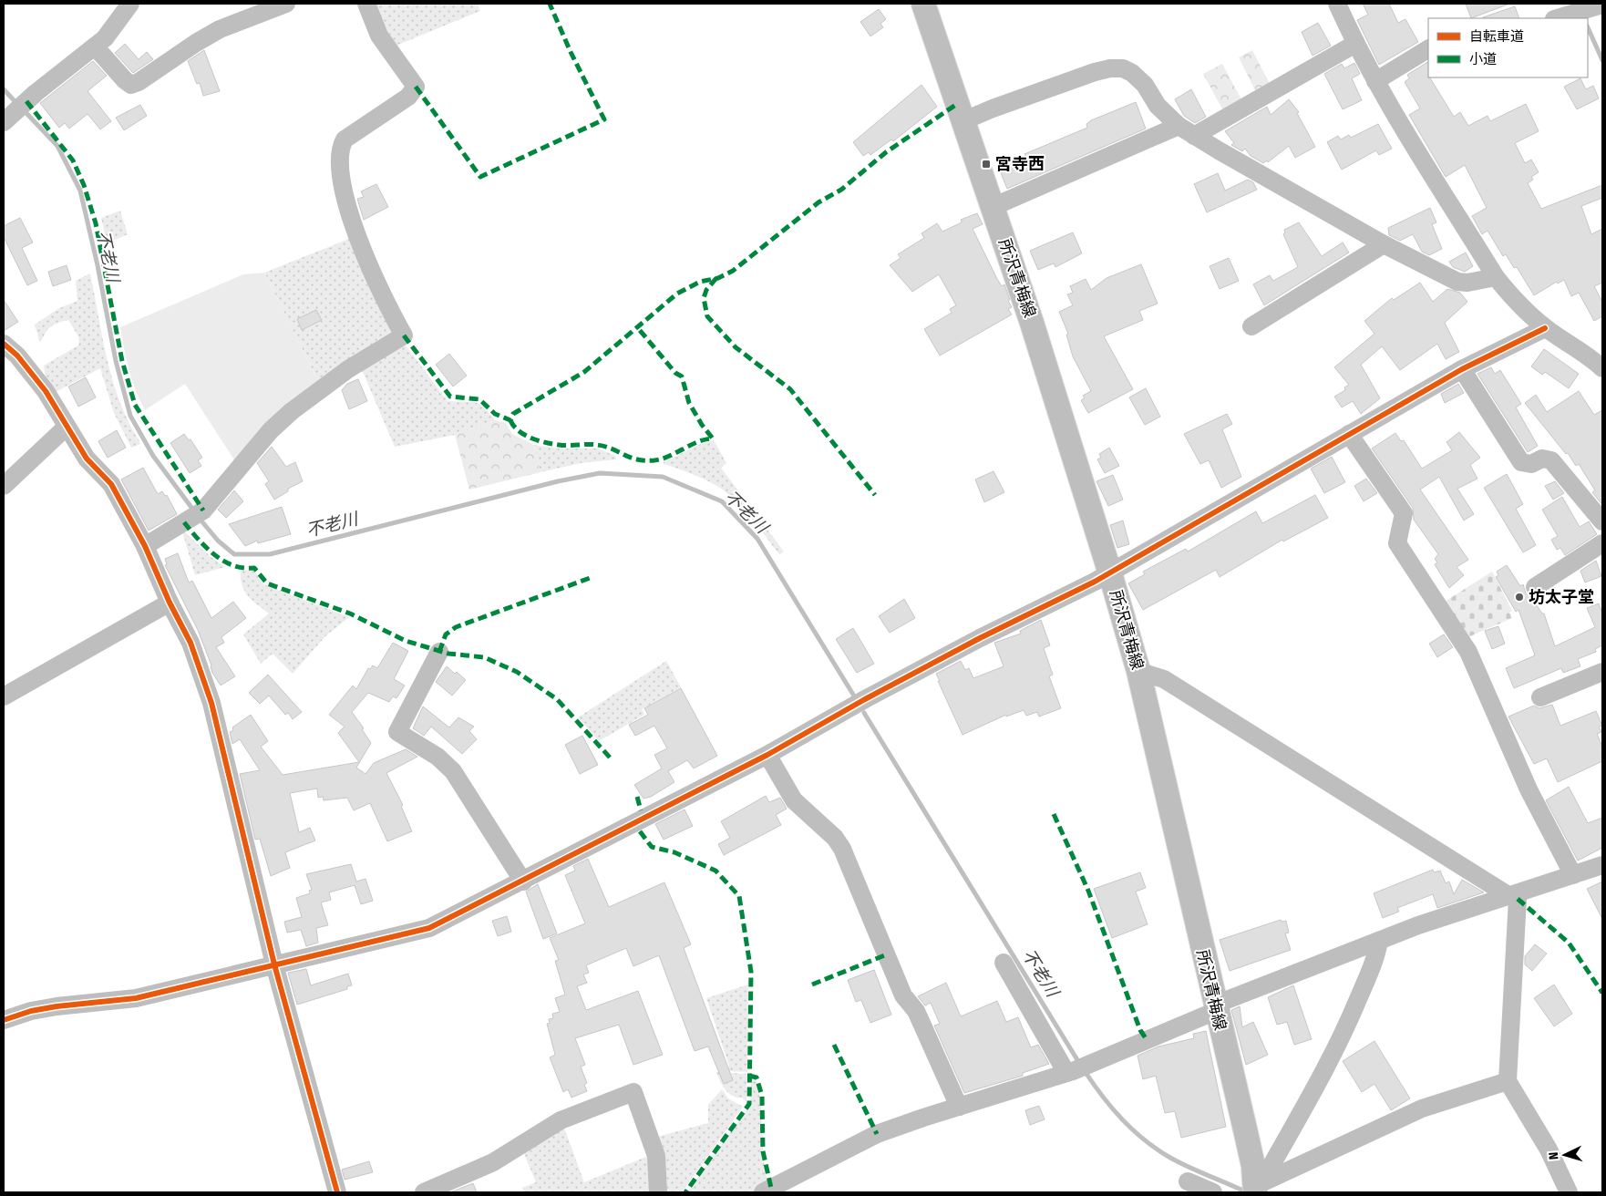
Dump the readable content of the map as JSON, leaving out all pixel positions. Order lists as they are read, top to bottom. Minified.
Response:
{"streets":{"main road":["所沢青梅線"]},"water":["不老川"],"places":{"transit":["宮寺西"],"other":["坊太子堂"]},"legend":["自転車道","小道"],"north":"left"}
